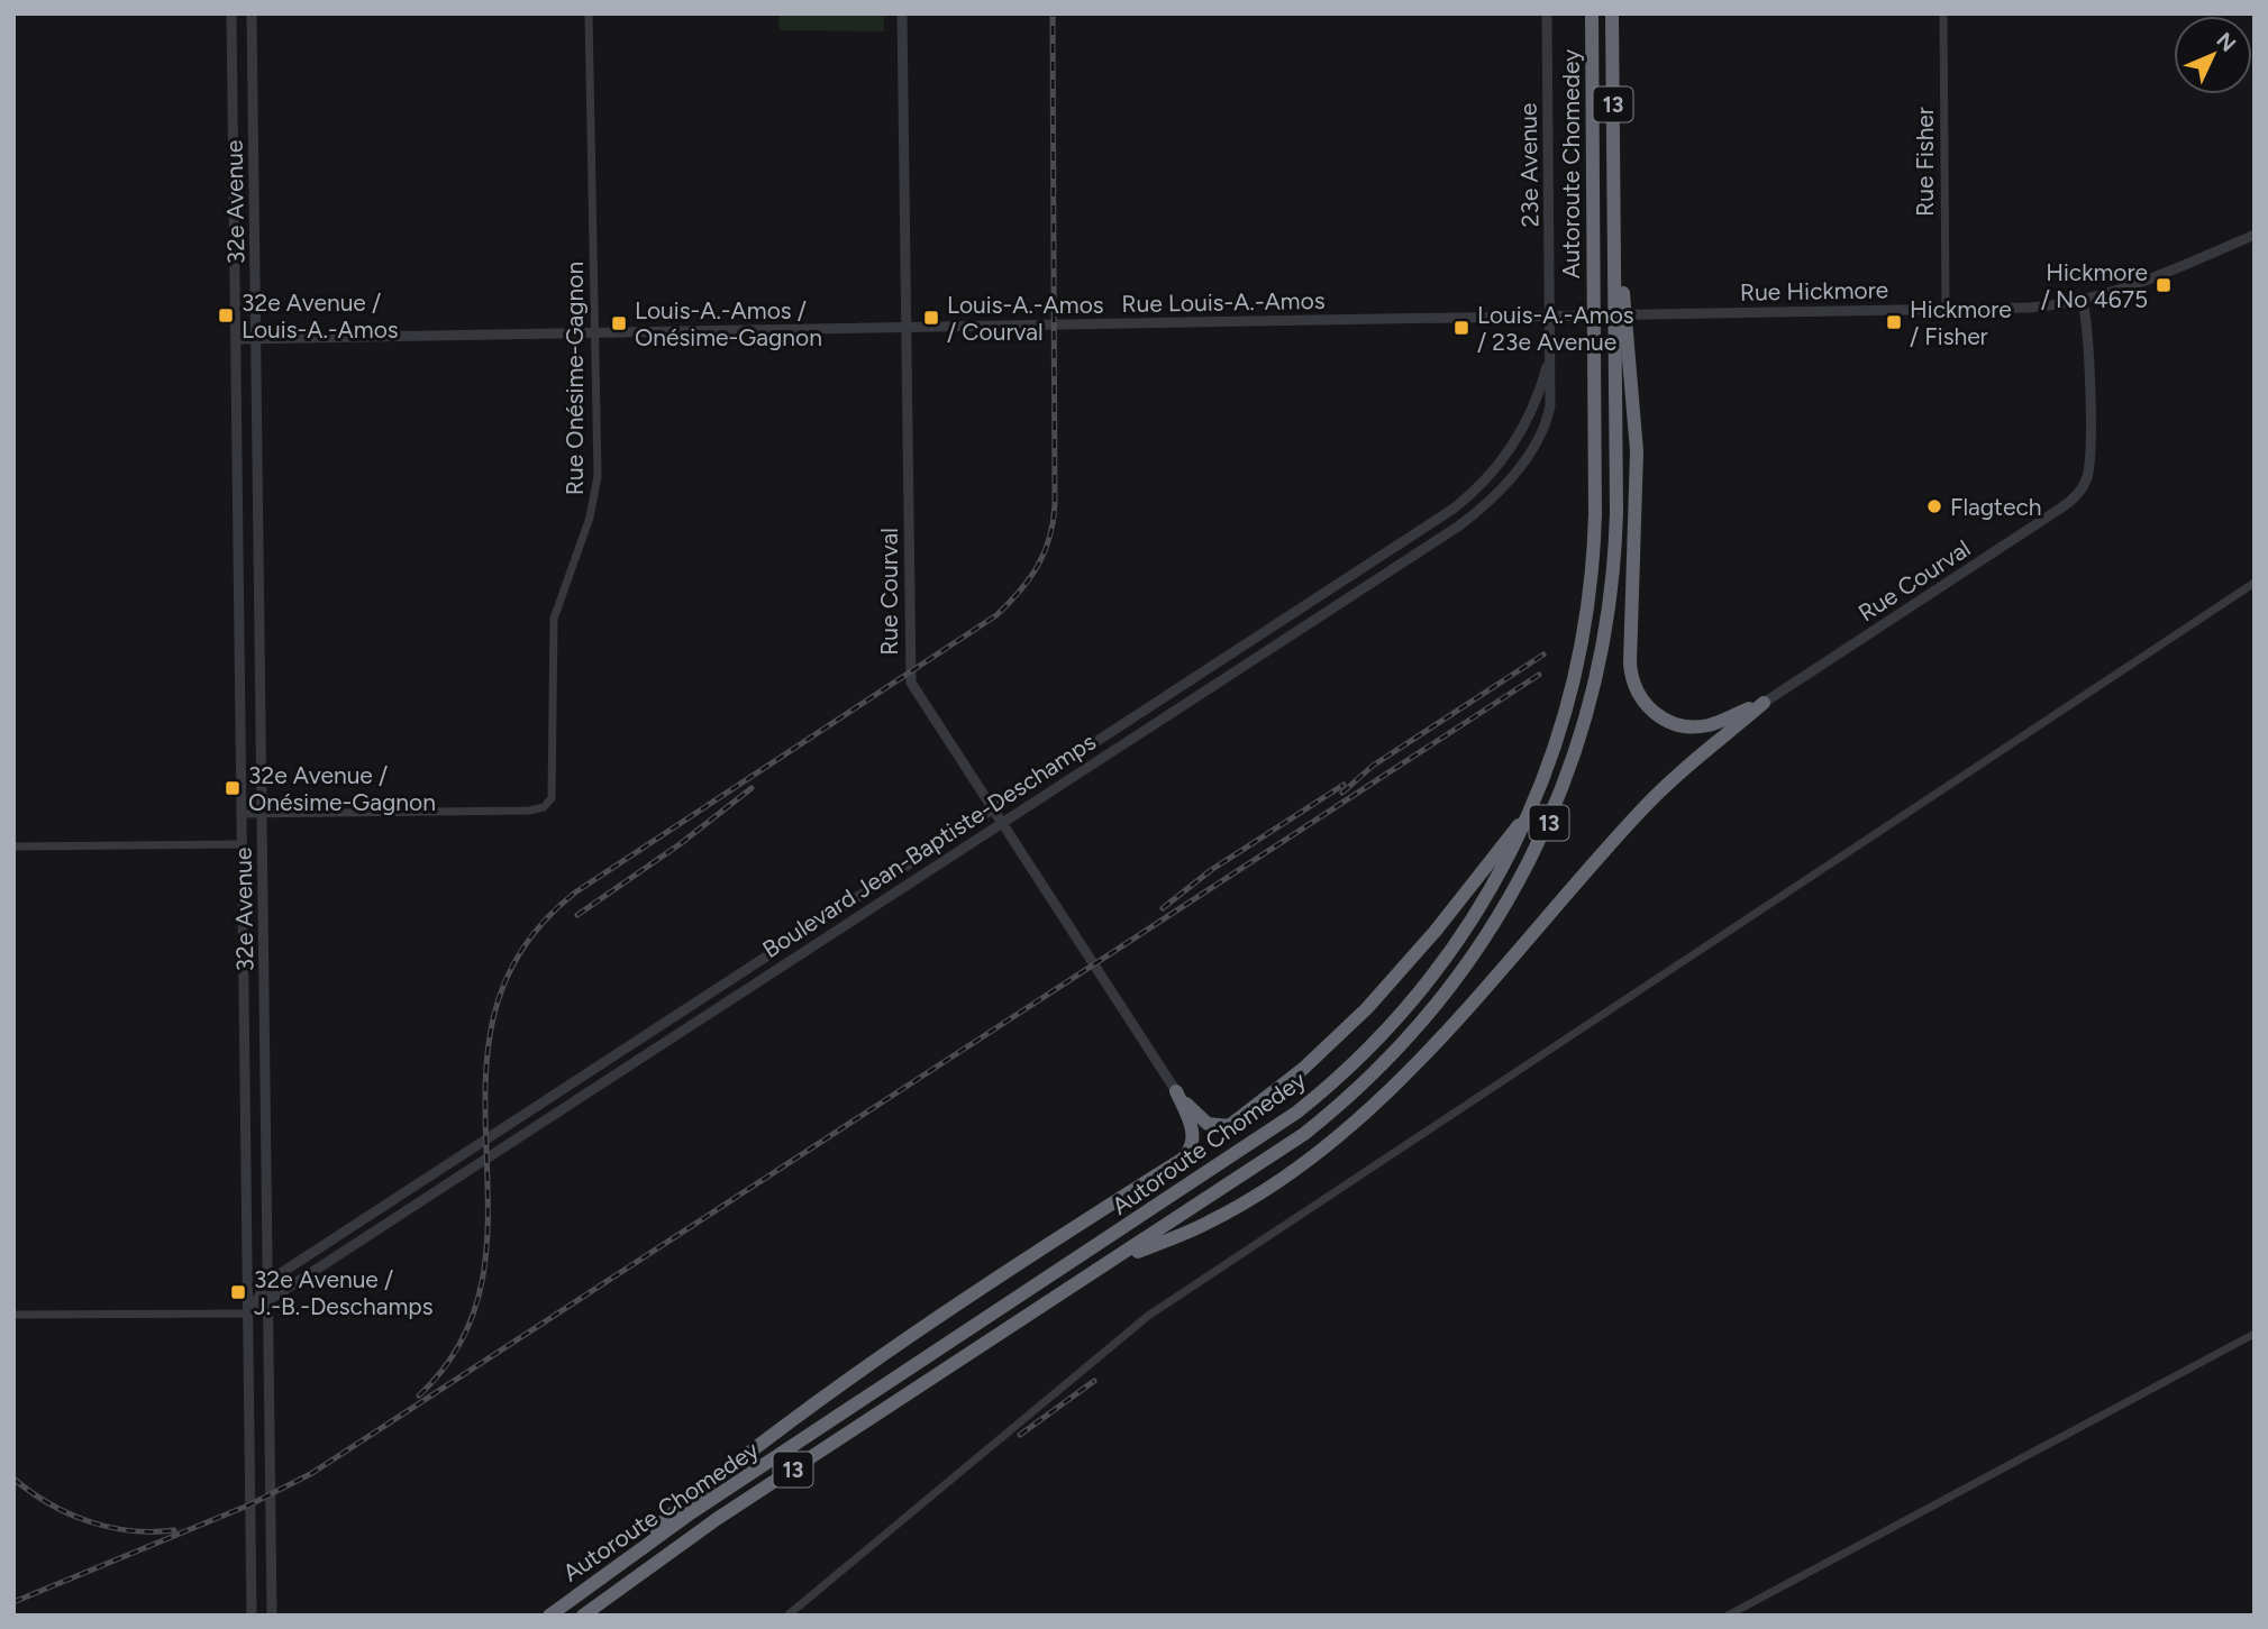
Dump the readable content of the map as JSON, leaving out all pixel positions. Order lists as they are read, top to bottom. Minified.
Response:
{"streets":{"highway":["13","Autoroute Chomedey"],"street":["Rue Fisher","23e Avenue","32e Avenue","Rue Hickmore","Rue Louis-A.-Amos","Rue Onésime-Gagnon","Rue Courval","Boulevard Jean-Baptiste-Deschamps"]},"crossings":[["Rue Fisher","Rue Hickmore"],["23e Avenue","Rue Hickmore"],["23e Avenue","Rue Louis-A.-Amos"],["23e Avenue","Boulevard Jean-Baptiste-Deschamps"],["32e Avenue","Rue Louis-A.-Amos"],["32e Avenue","Rue Onésime-Gagnon"],["32e Avenue","Boulevard Jean-Baptiste-Deschamps"],["Rue Hickmore","Rue Louis-A.-Amos"],["Rue Hickmore","Rue Courval"],["Rue Hickmore","Boulevard Jean-Baptiste-Deschamps"],["Rue Louis-A.-Amos","Rue Onésime-Gagnon"],["Rue Louis-A.-Amos","Rue Courval"],["Rue Louis-A.-Amos","Boulevard Jean-Baptiste-Deschamps"],["Rue Courval","Boulevard Jean-Baptiste-Deschamps"]],"places":{"transit":["Hickmore / No 4675","32e Avenue / Louis-A.-Amos","Louis-A.-Amos / Courval","Hickmore / Fisher","Louis-A.-Amos / Onésime-Gagnon","Louis-A.-Amos / 23e Avenue","32e Avenue / Onésime-Gagnon","32e Avenue / J.-B.-Deschamps"],"other":["Flagtech"]},"north":"top right"}
